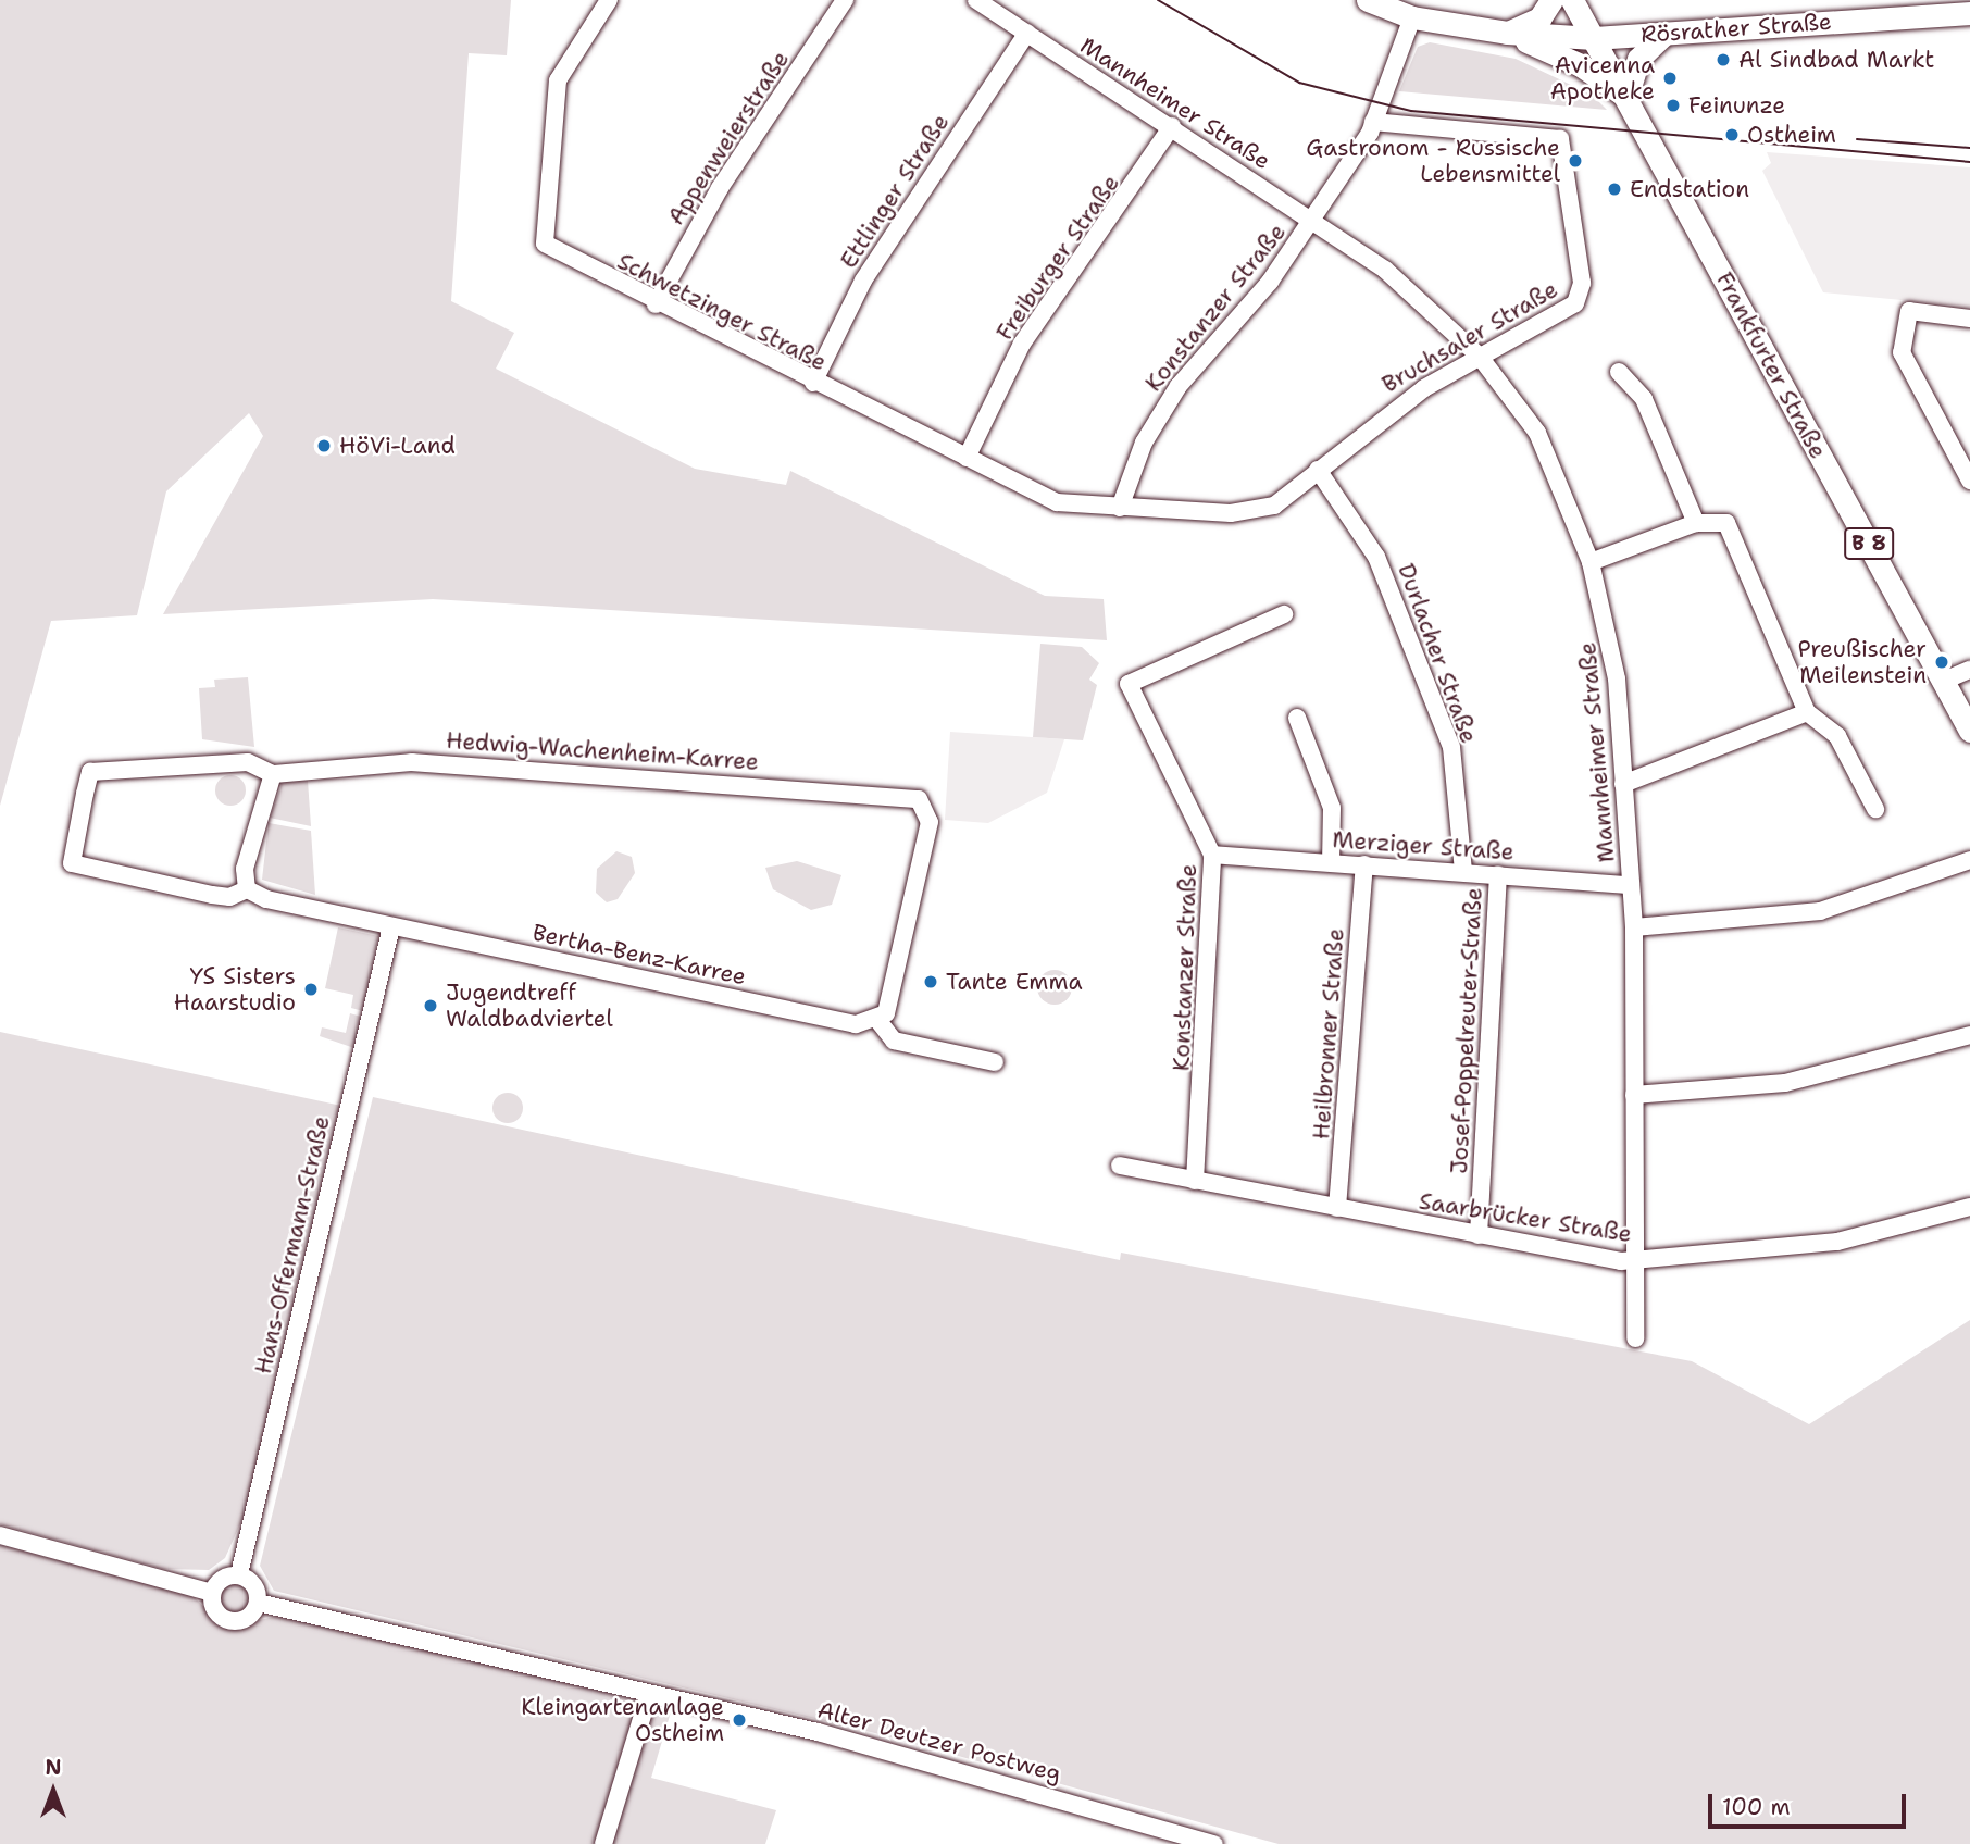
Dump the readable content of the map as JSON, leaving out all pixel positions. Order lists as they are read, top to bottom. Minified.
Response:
{"streets":{"main road":["Rösrather Straße","Frankfurter Straße","B 8"],"street":["Mannheimer Straße","Appenweierstraße","Ettlinger Straße","Freiburger Straße","Konstanzer Straße","Schwetzinger Straße","Bruchsaler Straße","Durlacher Straße","Hedwig-Wachenheim-Karree","Merziger Straße","Bertha-Benz-Karree","Josef-Poppelreuter-Straße","Heilbronner Straße","Saarbrücker Straße","Hans-Offermann-Straße","Alter Deutzer Postweg"]},"crossings":[["Rösrather Straße","Frankfurter Straße"],["Rösrather Straße","B 8"],["Mannheimer Straße","Ettlinger Straße"],["Mannheimer Straße","Freiburger Straße"],["Mannheimer Straße","Konstanzer Straße"],["Mannheimer Straße","Bruchsaler Straße"],["Mannheimer Straße","Merziger Straße"],["Mannheimer Straße","Saarbrücker Straße"],["Appenweierstraße","Schwetzinger Straße"],["Ettlinger Straße","Schwetzinger Straße"],["Freiburger Straße","Schwetzinger Straße"],["Konstanzer Straße","Schwetzinger Straße"],["Konstanzer Straße","Bruchsaler Straße"],["Konstanzer Straße","Merziger Straße"],["Konstanzer Straße","Saarbrücker Straße"],["Schwetzinger Straße","Bruchsaler Straße"],["Bruchsaler Straße","Durlacher Straße"],["Frankfurter Straße","B 8"],["Durlacher Straße","Merziger Straße"],["Hedwig-Wachenheim-Karree","Bertha-Benz-Karree"],["Merziger Straße","Josef-Poppelreuter-Straße"],["Merziger Straße","Heilbronner Straße"],["Bertha-Benz-Karree","Hans-Offermann-Straße"],["Josef-Poppelreuter-Straße","Saarbrücker Straße"],["Heilbronner Straße","Saarbrücker Straße"],["Hans-Offermann-Straße","Alter Deutzer Postweg"]],"places":["Al Sindbad Markt","Avicenna Apotheke","Feinunze","Ostheim","Gastronom - Russische Lebensmittel","Endstation","HöVi-Land","Preußischer Meilenstein","Tante Emma","YS Sisters Haarstudio","Jugendtreff Waldbadviertel","Kleingartenanlage Ostheim"],"scale_bar":"100 m","north":"top"}
